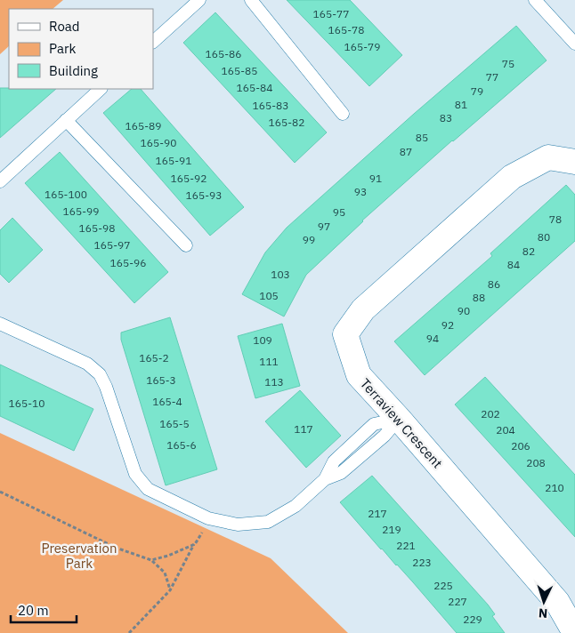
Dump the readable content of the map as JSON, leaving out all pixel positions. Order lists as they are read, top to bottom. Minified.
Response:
{"streets":{"street":["Terraview Crescent"]},"parks":["Preservation Park"],"house_numbers":["165-77","165-78","165-79","165-86","75","165-85","77","165-84","79","81","165-83","83","165-82","165-89","85","165-90","87","165-91","165-92","91","93","165-100","165-93","165-99","95","78","97","165-98","80","99","165-97","82","165-96","84","103","86","105","88","90","92","94","109","165-2","111","165-3","113","165-4","165-10","202","165-5","117","204","165-6","206","208","210","217","219","221","223","225","227","229"],"legend":["Road","Park","Building"],"scale_bar":"20 m","north":"bottom"}
